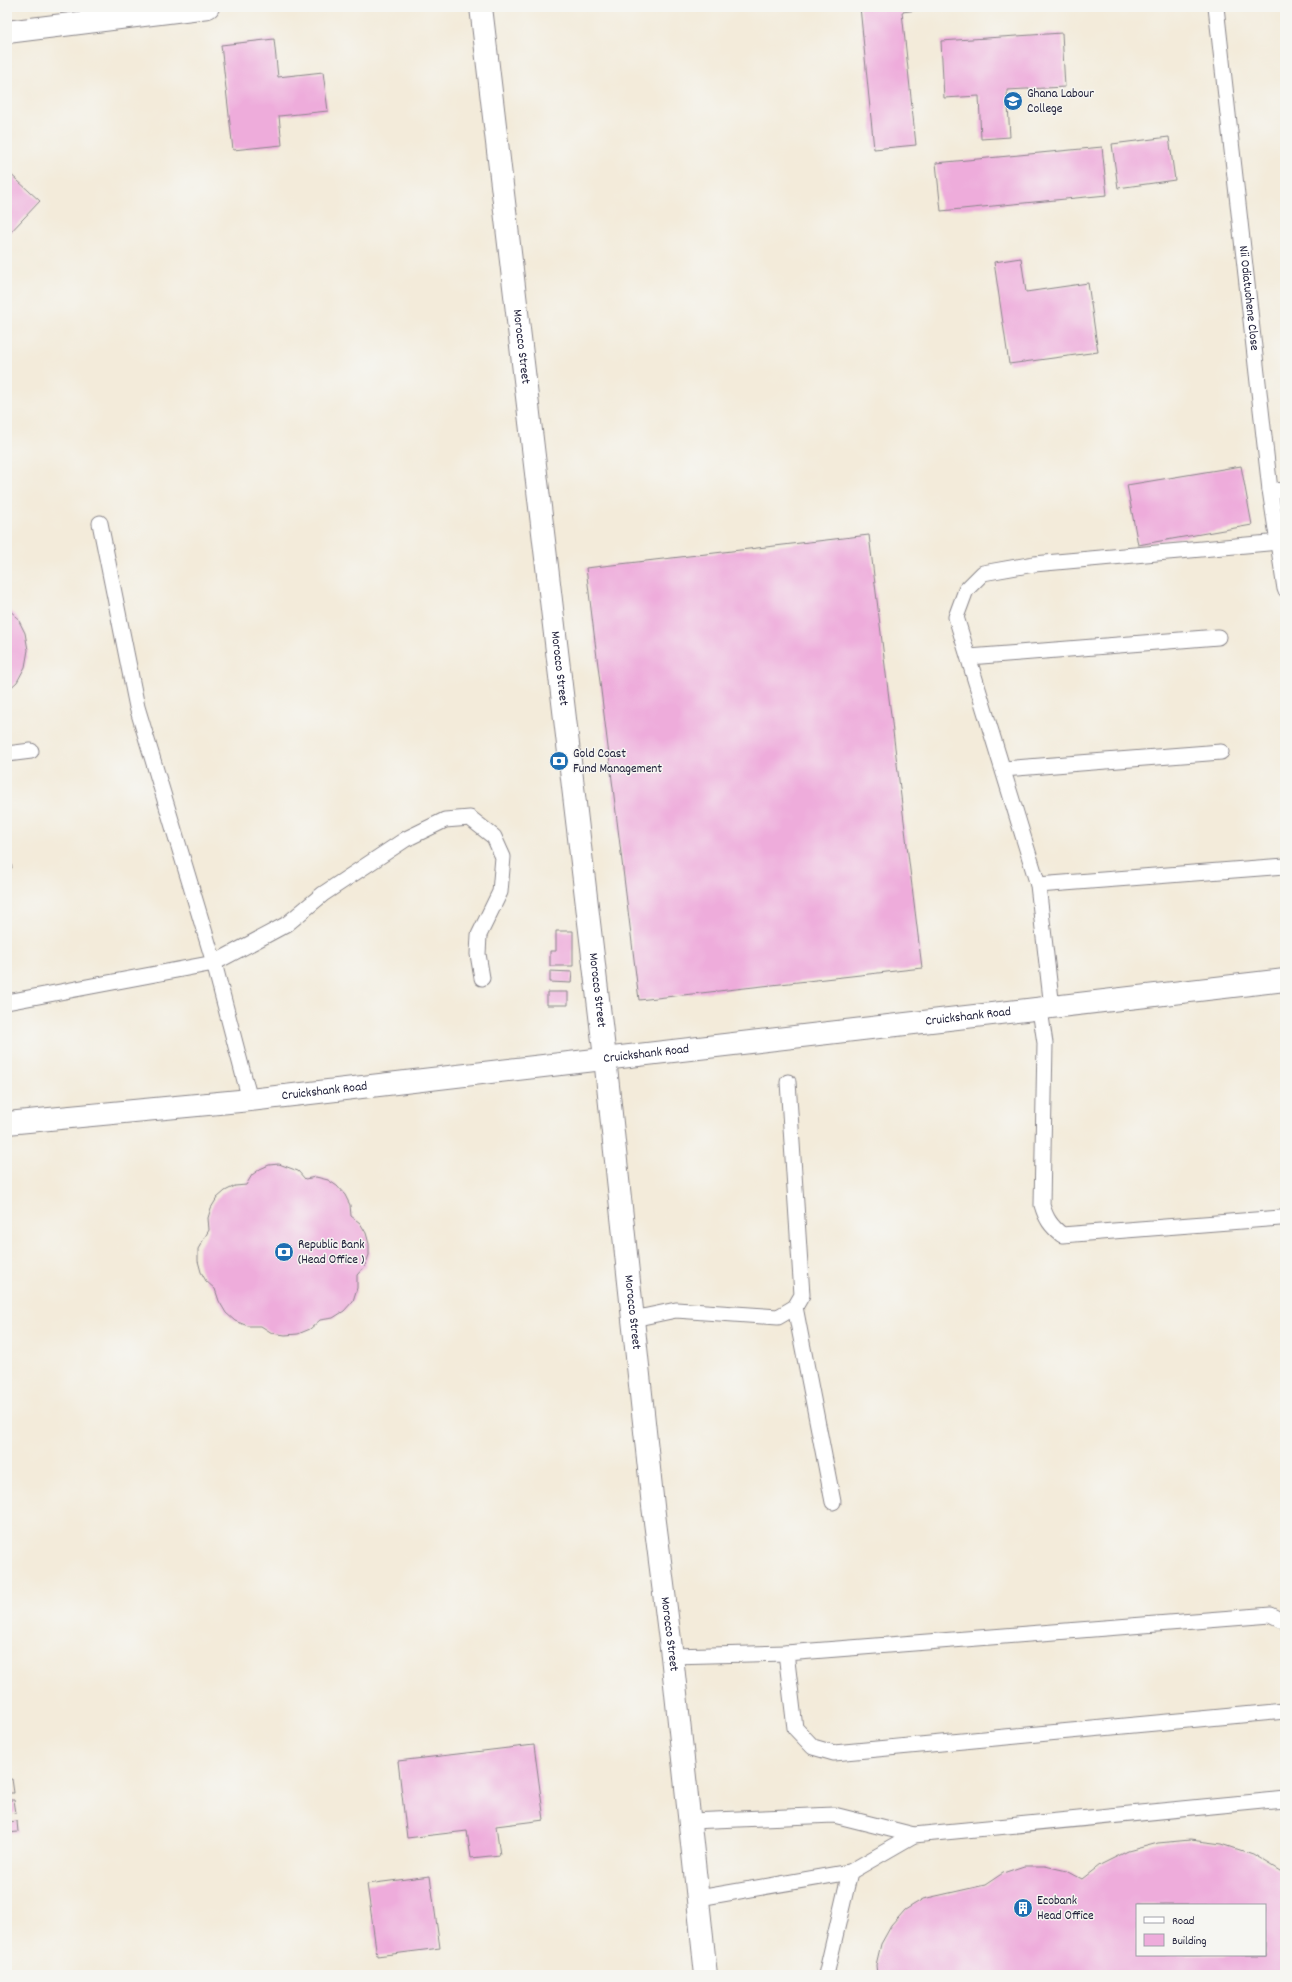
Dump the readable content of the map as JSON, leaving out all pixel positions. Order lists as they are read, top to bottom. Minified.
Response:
{"streets":{"street":["Morocco Street","Cruickshank Road"],"lane":["Nii Odiatuohene Close"]},"crossings":[["Morocco Street","Cruickshank Road"]],"places":{"school or university":["Ghana Labour College"],"bank":["Gold Coast Fund Management","Republic Bank (Head Office )"],"building":["Ecobank Head Office"]},"legend":["Road","Building"]}
